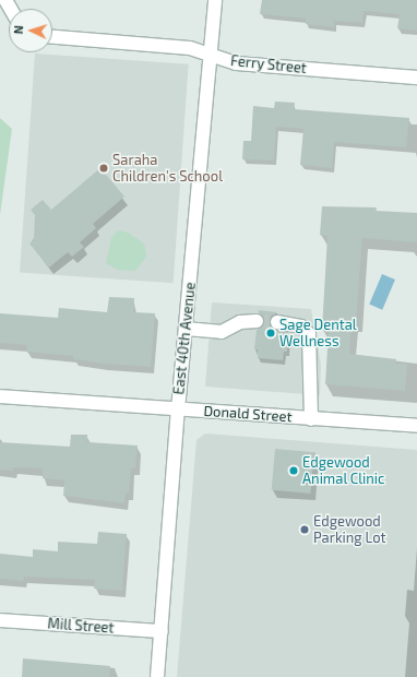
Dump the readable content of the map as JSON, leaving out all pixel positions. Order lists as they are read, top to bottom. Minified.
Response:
{"streets":{"street":["Ferry Street","East 40th Avenue","Donald Street","Mill Street"]},"crossings":[["Ferry Street","East 40th Avenue"],["East 40th Avenue","Donald Street"],["East 40th Avenue","Mill Street"]],"places":["Saraha Children's School","Sage Dental Wellness","Edgewood Animal Clinic","Edgewood Parking Lot"],"north":"left"}
